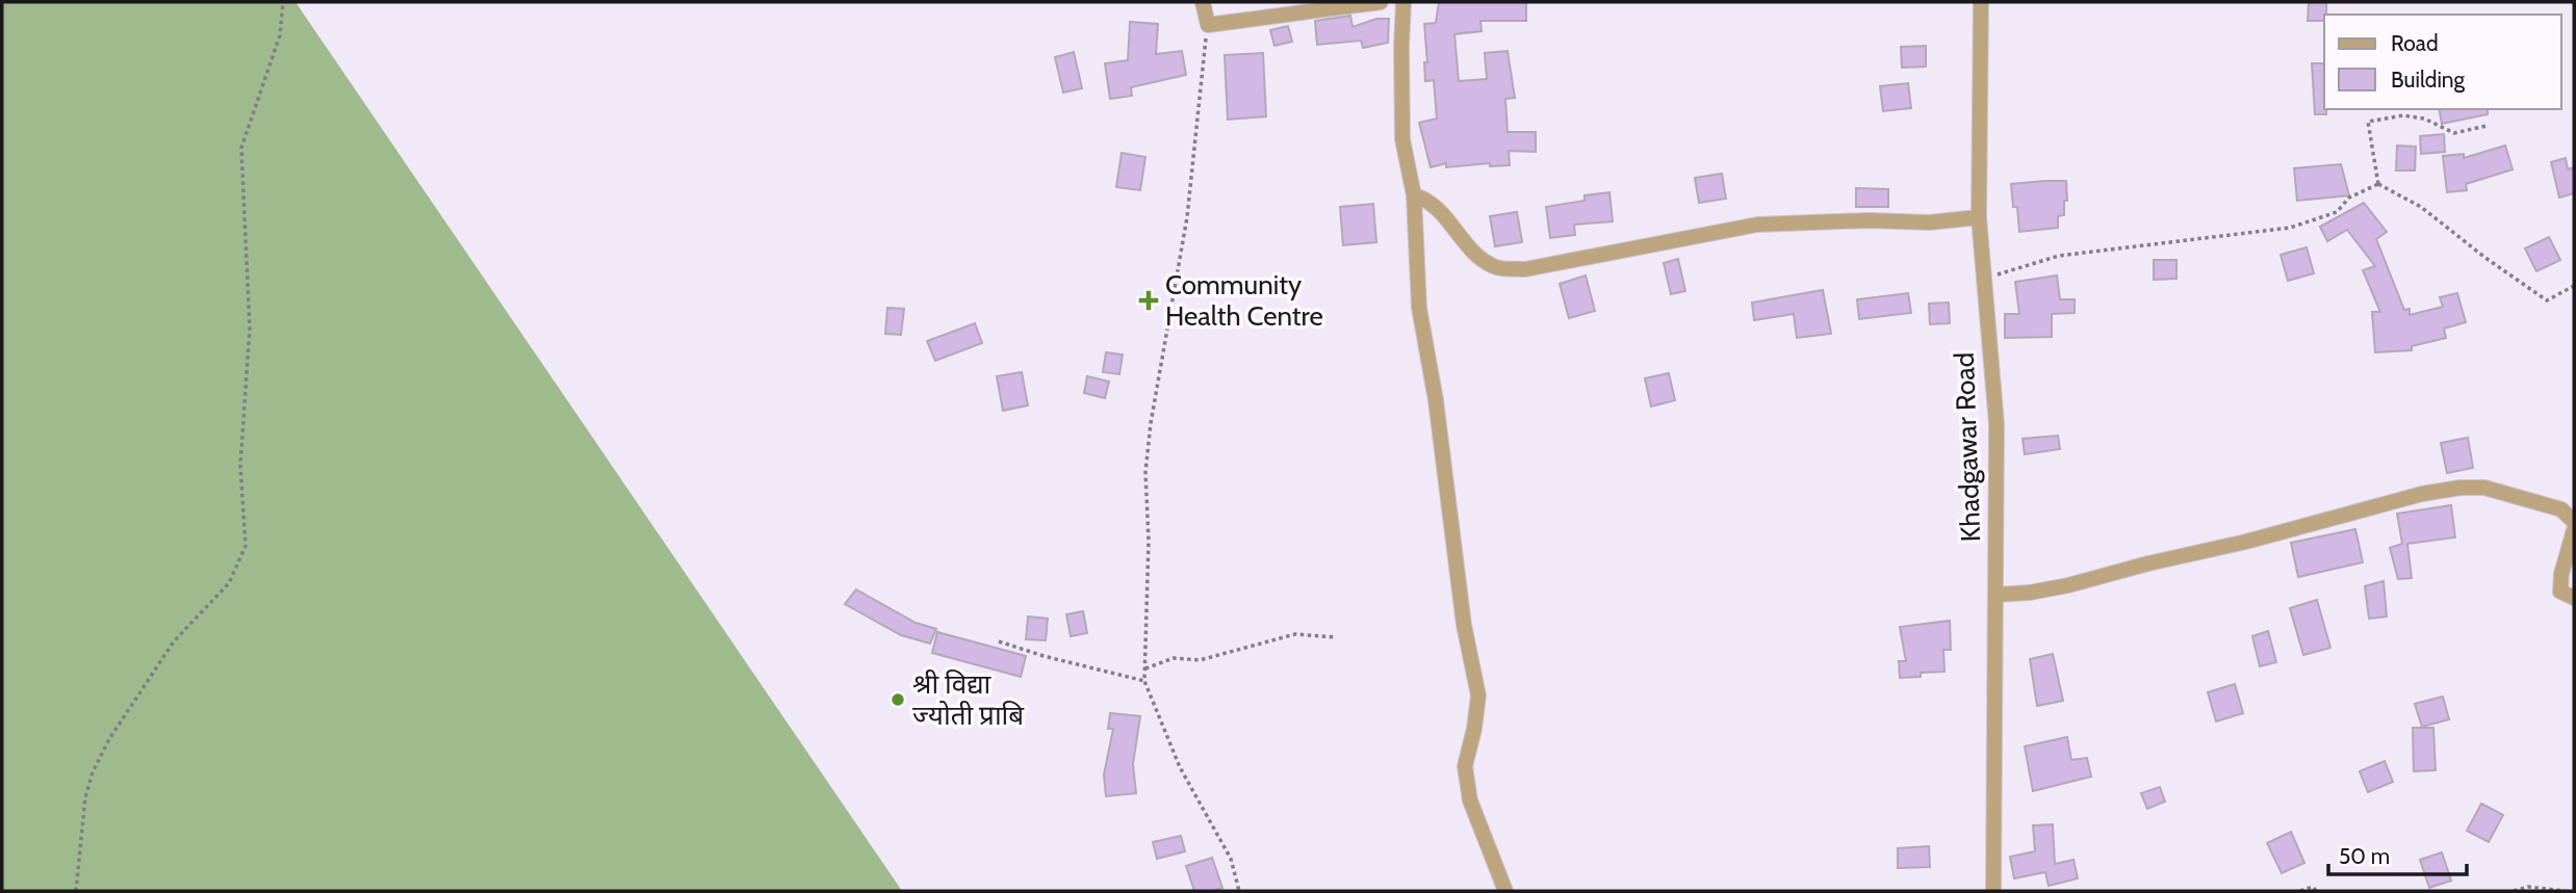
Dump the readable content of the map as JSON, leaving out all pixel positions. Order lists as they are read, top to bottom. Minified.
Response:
{"streets":{"street":["Khadgawar Road"]},"places":{"health":["Community Health Centre"],"other":["श्री विद्या ज्योती प्राबि"]},"legend":["Road","Building"],"scale_bar":"50 m"}
